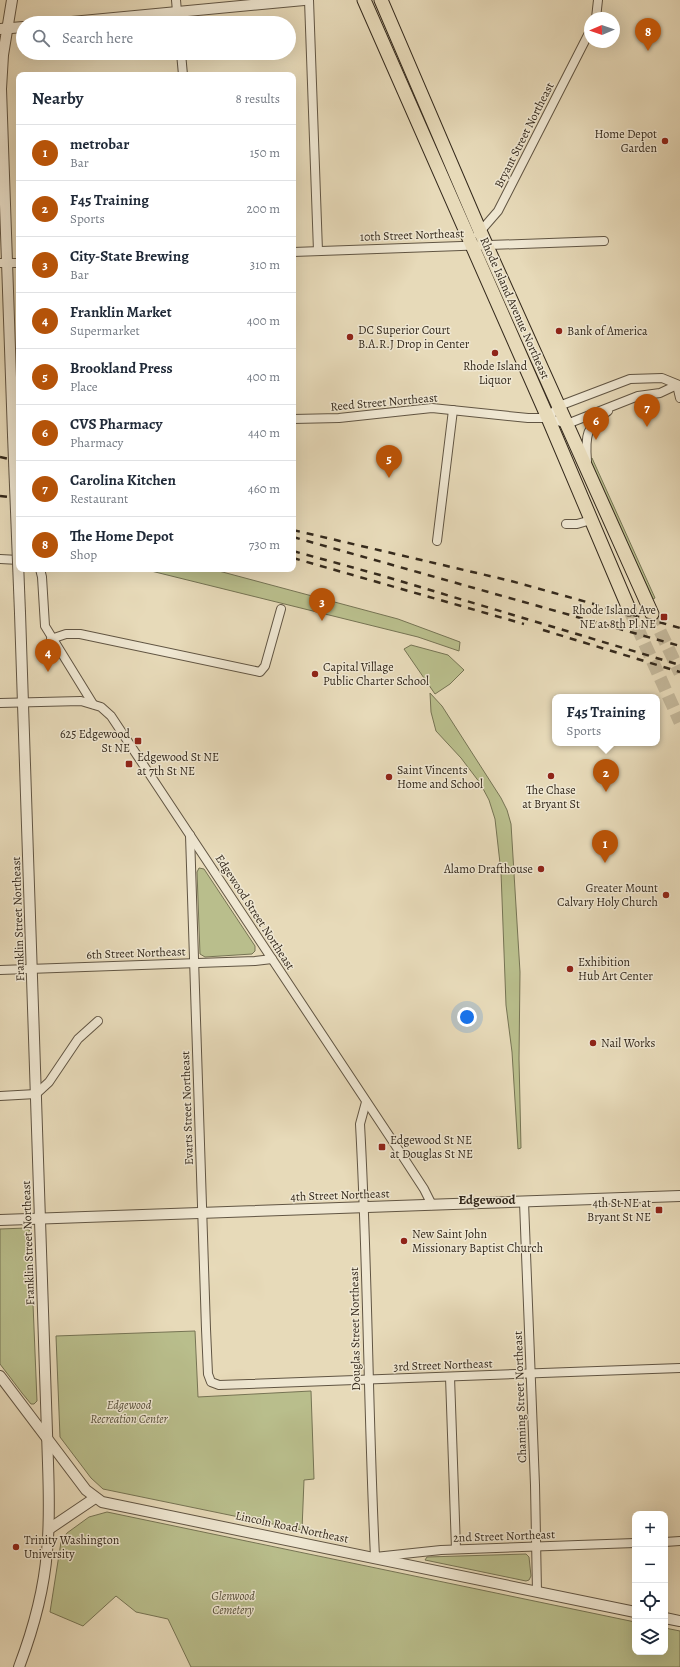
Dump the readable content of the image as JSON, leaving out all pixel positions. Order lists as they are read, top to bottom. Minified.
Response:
{"streets":{"main road":["Rhode Island Avenue Northeast"],"street":["Bryant Street Northeast","10th Street Northeast","Reed Street Northeast","Edgewood Street Northeast","Franklin Street Northeast","6th Street Northeast","Evarts Street Northeast","4th Street Northeast","Douglas Street Northeast","3rd Street Northeast","Channing Street Northeast","Lincoln Road Northeast","2nd Street Northeast"]},"crossings":[["Bryant Street Northeast","10th Street Northeast"],["Bryant Street Northeast","Rhode Island Avenue Northeast"],["10th Street Northeast","Rhode Island Avenue Northeast"],["Rhode Island Avenue Northeast","Reed Street Northeast"],["Edgewood Street Northeast","6th Street Northeast"],["Edgewood Street Northeast","Evarts Street Northeast"],["Edgewood Street Northeast","4th Street Northeast"],["Edgewood Street Northeast","Douglas Street Northeast"],["Franklin Street Northeast","6th Street Northeast"],["Franklin Street Northeast","4th Street Northeast"],["Franklin Street Northeast","Lincoln Road Northeast"],["6th Street Northeast","Evarts Street Northeast"],["Evarts Street Northeast","4th Street Northeast"],["Evarts Street Northeast","3rd Street Northeast"],["4th Street Northeast","Douglas Street Northeast"],["4th Street Northeast","Channing Street Northeast"],["Douglas Street Northeast","3rd Street Northeast"],["Douglas Street Northeast","Lincoln Road Northeast"],["Douglas Street Northeast","2nd Street Northeast"],["3rd Street Northeast","Channing Street Northeast"],["Channing Street Northeast","Lincoln Road Northeast"],["Channing Street Northeast","2nd Street Northeast"],["Lincoln Road Northeast","2nd Street Northeast"]],"districts":["Edgewood"],"parks":["Edgewood Recreation Center","Glenwood Cemetery"],"places":{"other":["Home Depot Garden","Bank of America","DC Superior Court B.A.R.J Drop in Center","Rhode Island Liquor","Capital Village Public Charter School","The Chase at Bryant St","Saint Vincents Home and School","Alamo Drafthouse","Greater Mount Calvary Holy Church","Exhibition Hub Art Center","Nail Works","New Saint John Missionary Baptist Church","Trinity Washington University"],"transit":["Rhode Island Ave NE at 8th Pl NE","625 Edgewood St NE","Edgewood St NE at 7th St NE","Edgewood St NE at Douglas St NE","4th St NE at Bryant St NE"]},"north":"left","page":{"search":"Search here","pins":["8","7","6","5","3","4","2","1"],"heading":["Nearby","8 results"],"list":[{"mark":"1","name":"metrobar","note":"Bar","value":"150 m"},{"mark":"2","name":"F45 Training","note":"Sports","value":"200 m"},{"mark":"3","name":"City-State Brewing","note":"Bar","value":"310 m"},{"mark":"4","name":"Franklin Market","note":"Supermarket","value":"400 m"},{"mark":"5","name":"Brookland Press","note":"Place","value":"400 m"},{"mark":"6","name":"CVS Pharmacy","note":"Pharmacy","value":"440 m"},{"mark":"7","name":"Carolina Kitchen","note":"Restaurant","value":"460 m"},{"mark":"8","name":"The Home Depot","note":"Shop","value":"730 m"}],"popup":["F45 Training","Sports"],"map_buttons":["+","−"]}}
